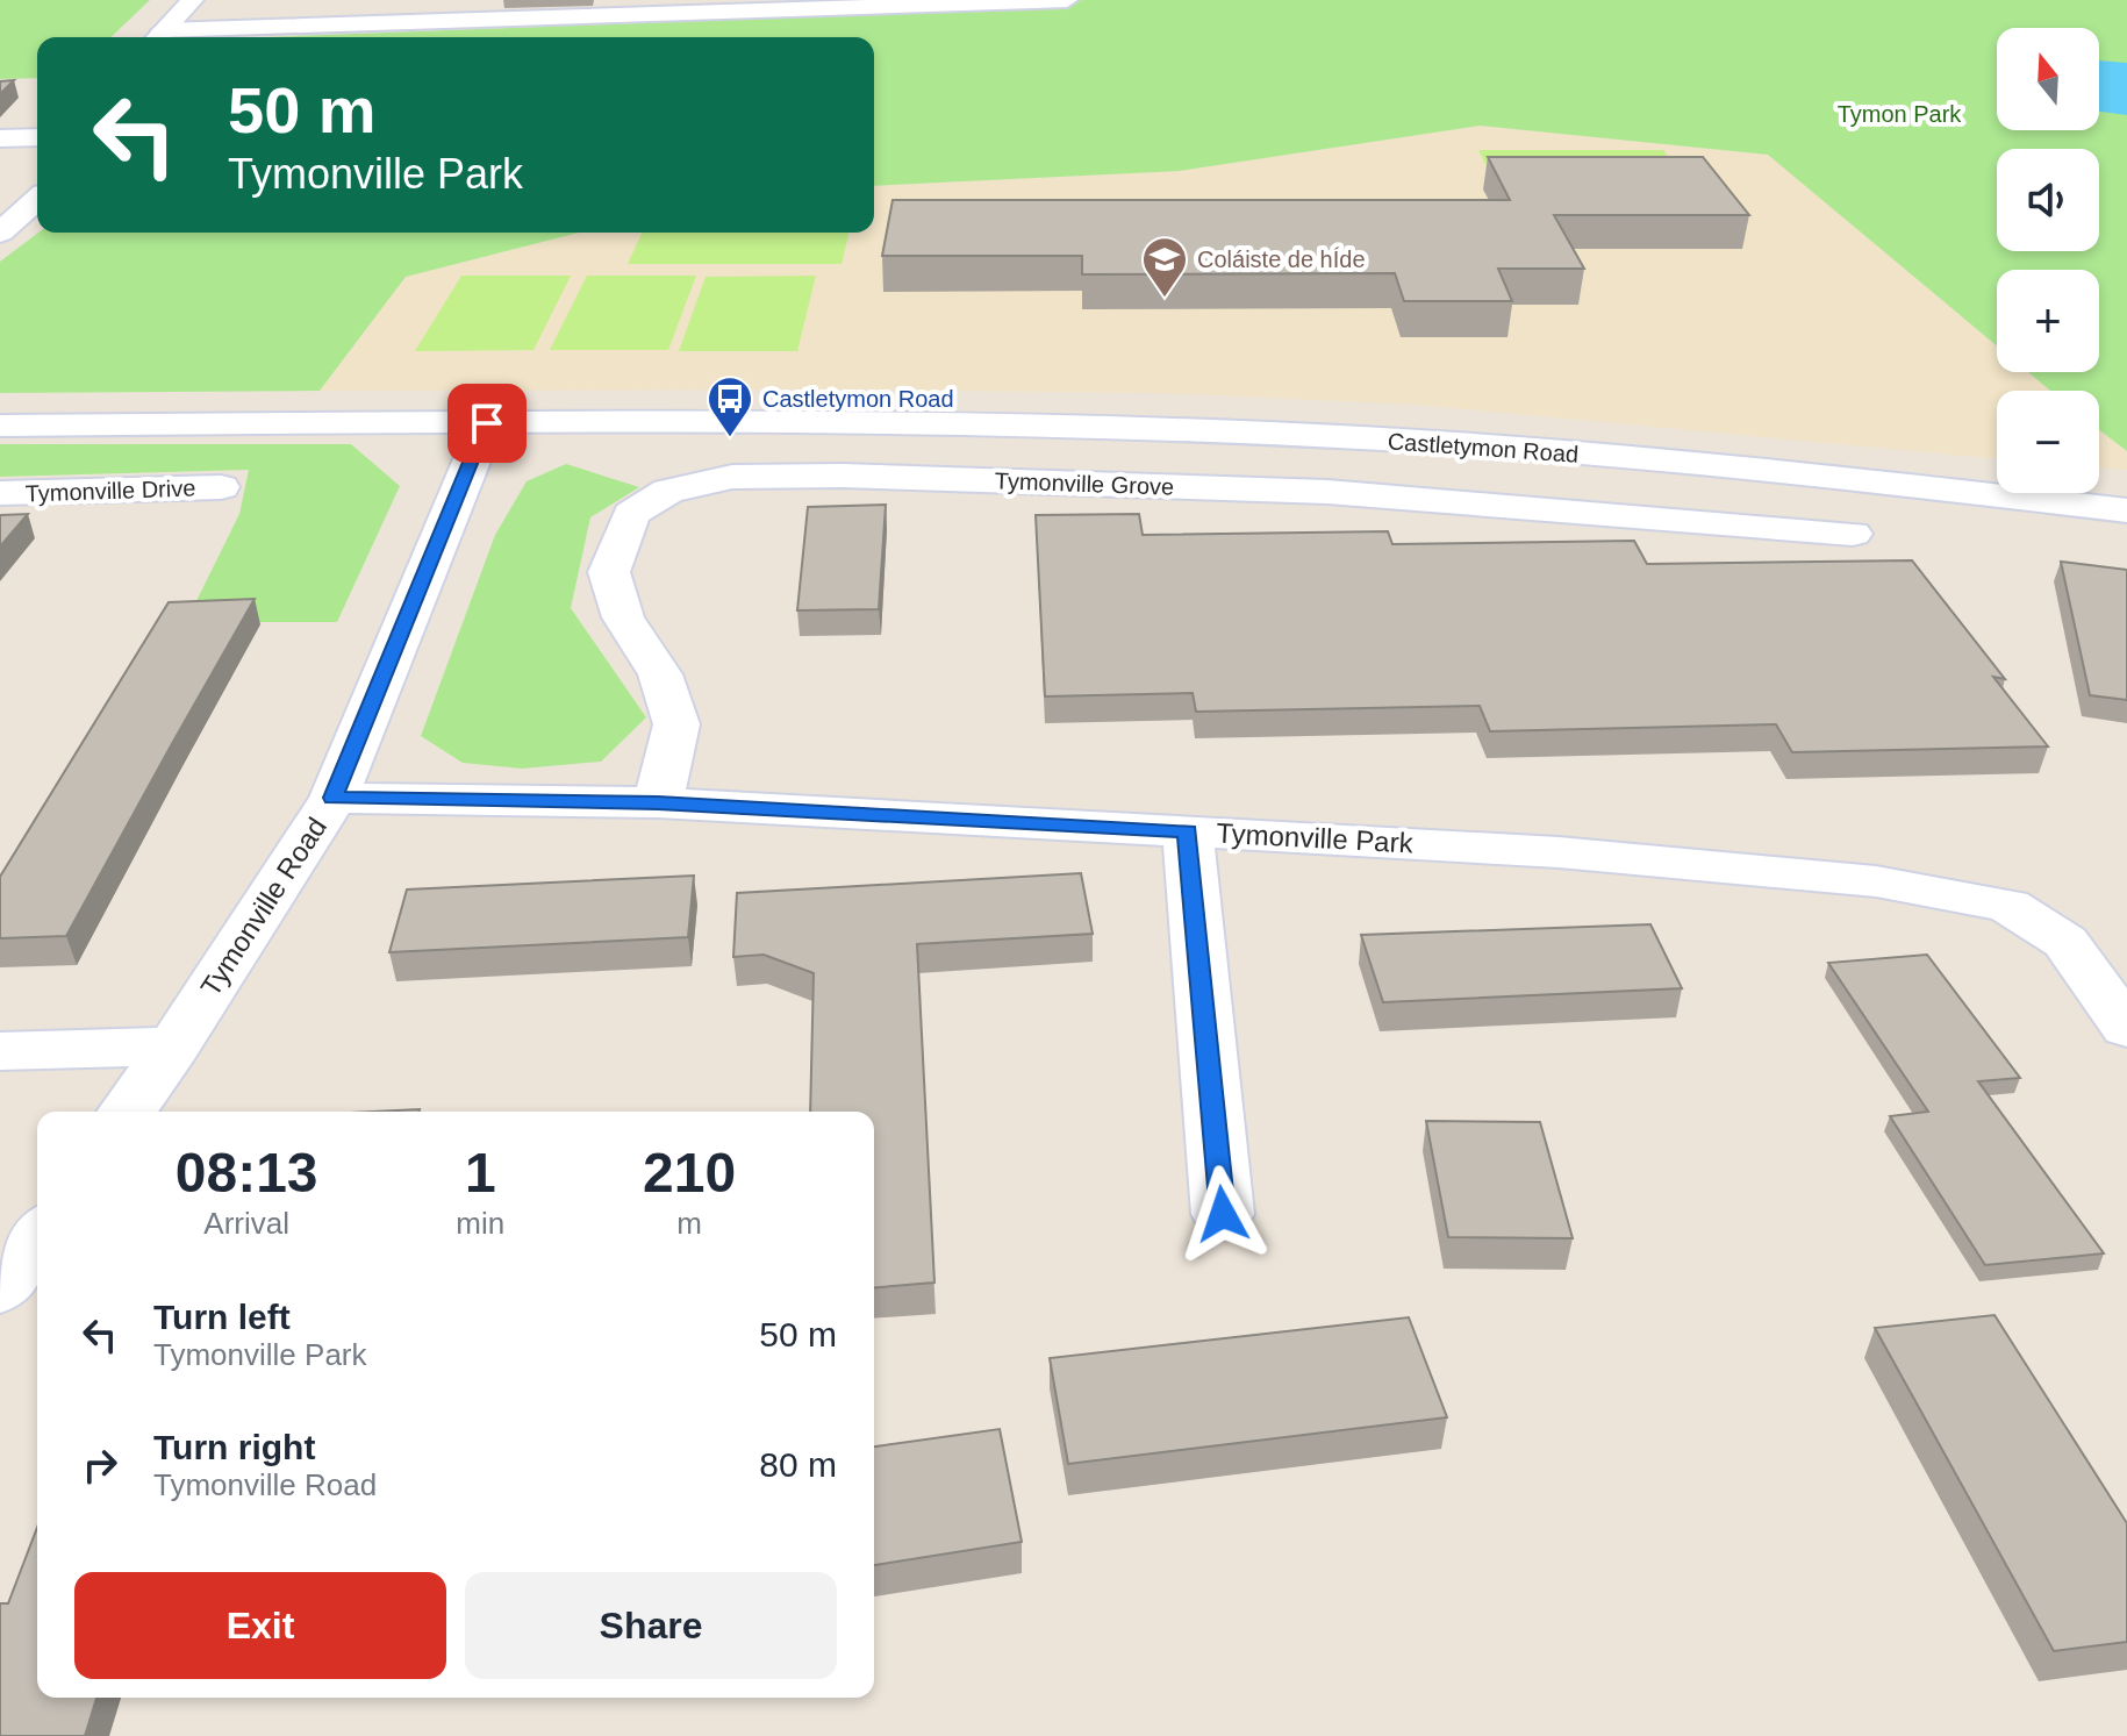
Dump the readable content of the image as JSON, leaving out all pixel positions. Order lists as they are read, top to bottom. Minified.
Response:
{"streets":{"street":["Castletymon Road","Tymonville Grove","Tymonville Drive","Tymonville Park","Tymonville Road"]},"crossings":[["Castletymon Road","Tymonville Road"],["Tymonville Grove","Tymonville Park"],["Tymonville Park","Tymonville Road"]],"parks":["Tymon Park"],"places":{"school or university":["Coláiste de hÍde"],"bus stop":["Castletymon Road"]},"north":"top","page":{"map_buttons":["+","−"],"turn":["50 m","Tymonville Park"],"eta":["08:13","Arrival","1","min","210","m"],"list":[{"name":"Turn left","note":"Tymonville Park","value":"50 m"},{"name":"Turn right","note":"Tymonville Road","value":"80 m"}],"buttons":["Exit","Share"]}}
